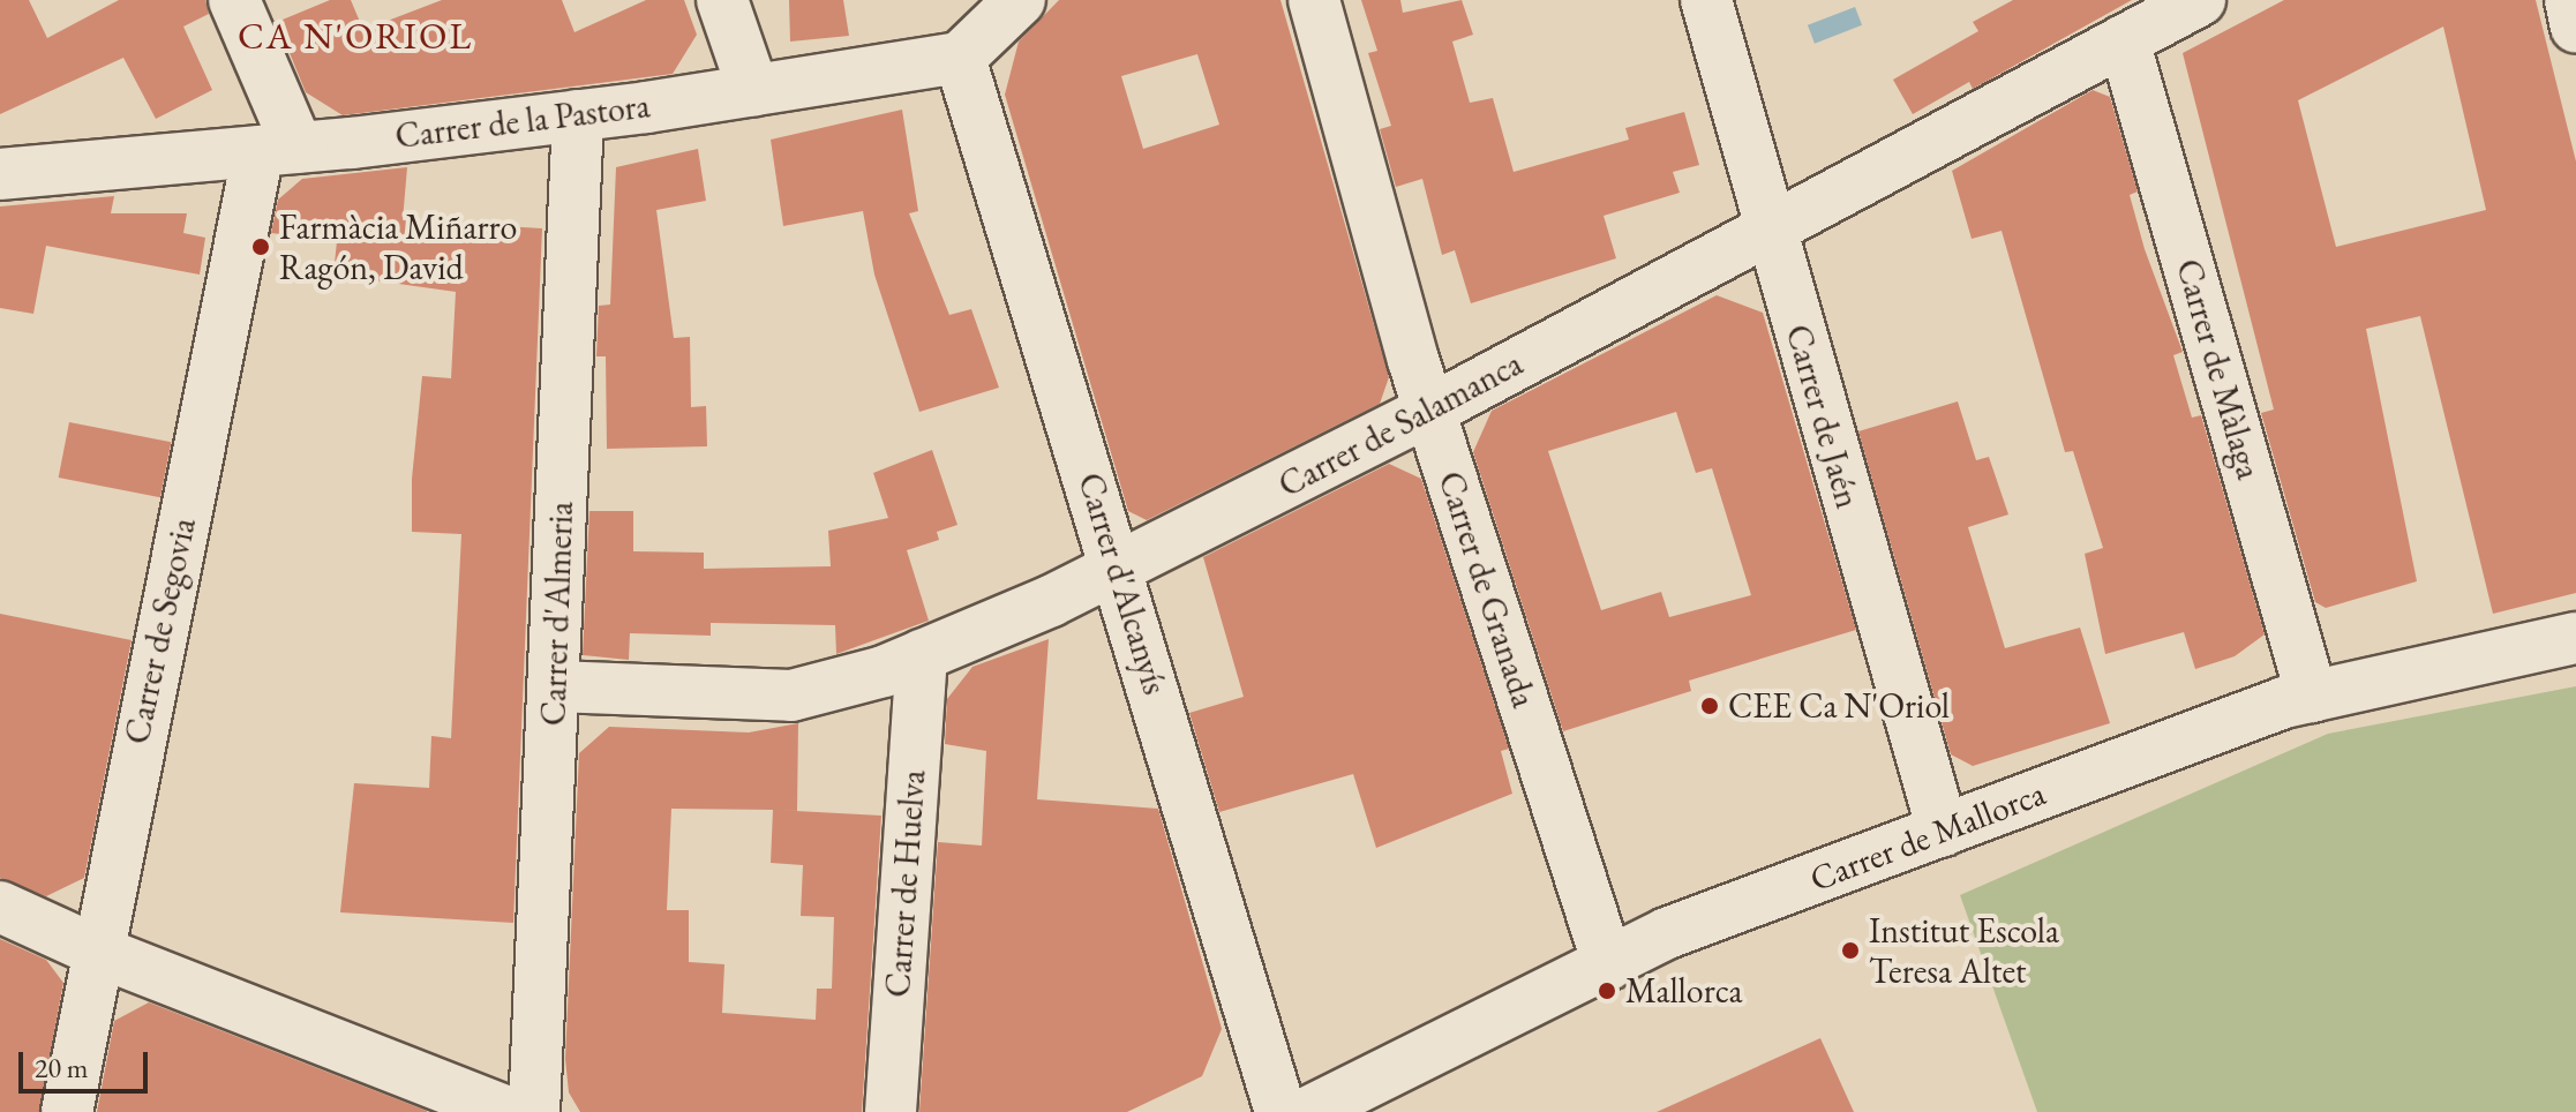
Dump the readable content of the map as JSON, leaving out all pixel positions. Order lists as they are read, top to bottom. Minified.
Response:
{"streets":{"street":["Carrer de la Pastora","Carrer de Màlaga","Carrer de Jaén","Carrer de Salamanca","Carrer d'Alcanyís","Carrer de Granada","Carrer d'Almeria","Carrer de Segovia","Carrer de Mallorca","Carrer de Huelva"]},"crossings":[["Carrer de la Pastora","Carrer d'Alcanyís"],["Carrer de la Pastora","Carrer d'Almeria"],["Carrer de la Pastora","Carrer de Segovia"],["Carrer de Màlaga","Carrer de Salamanca"],["Carrer de Màlaga","Carrer de Mallorca"],["Carrer de Jaén","Carrer de Salamanca"],["Carrer de Jaén","Carrer de Mallorca"],["Carrer de Salamanca","Carrer d'Alcanyís"],["Carrer de Salamanca","Carrer de Granada"],["Carrer de Salamanca","Carrer d'Almeria"],["Carrer de Salamanca","Carrer de Huelva"],["Carrer de Granada","Carrer de Mallorca"]],"districts":["CA N'ORIOL"],"places":["Farmàcia Miñarro Ragón, David","CEE Ca N'Oriol","Institut Escola Teresa Altet","Mallorca"],"scale_bar":"20 m"}
